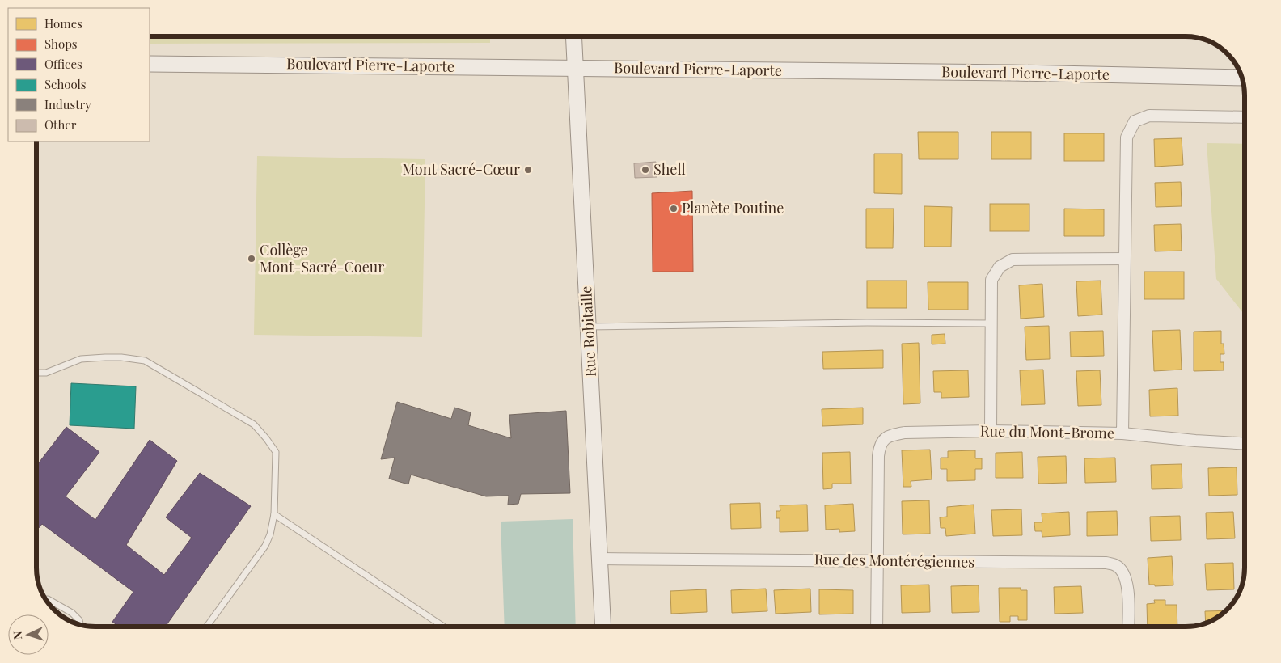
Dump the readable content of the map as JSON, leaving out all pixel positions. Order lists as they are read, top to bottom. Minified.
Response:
{"streets":{"main road":["Boulevard Pierre-Laporte","Rue Robitaille"],"street":["Rue du Mont-Brome","Rue des Montérégiennes"]},"crossings":[["Boulevard Pierre-Laporte","Rue Robitaille"],["Rue Robitaille","Rue des Montérégiennes"],["Rue du Mont-Brome","Rue des Montérégiennes"]],"places":["Mont Sacré-Cœur","Shell","Planète Poutine","Collège Mont-Sacré-Coeur"],"legend":["Homes","Shops","Offices","Schools","Industry","Other"],"north":"left"}
